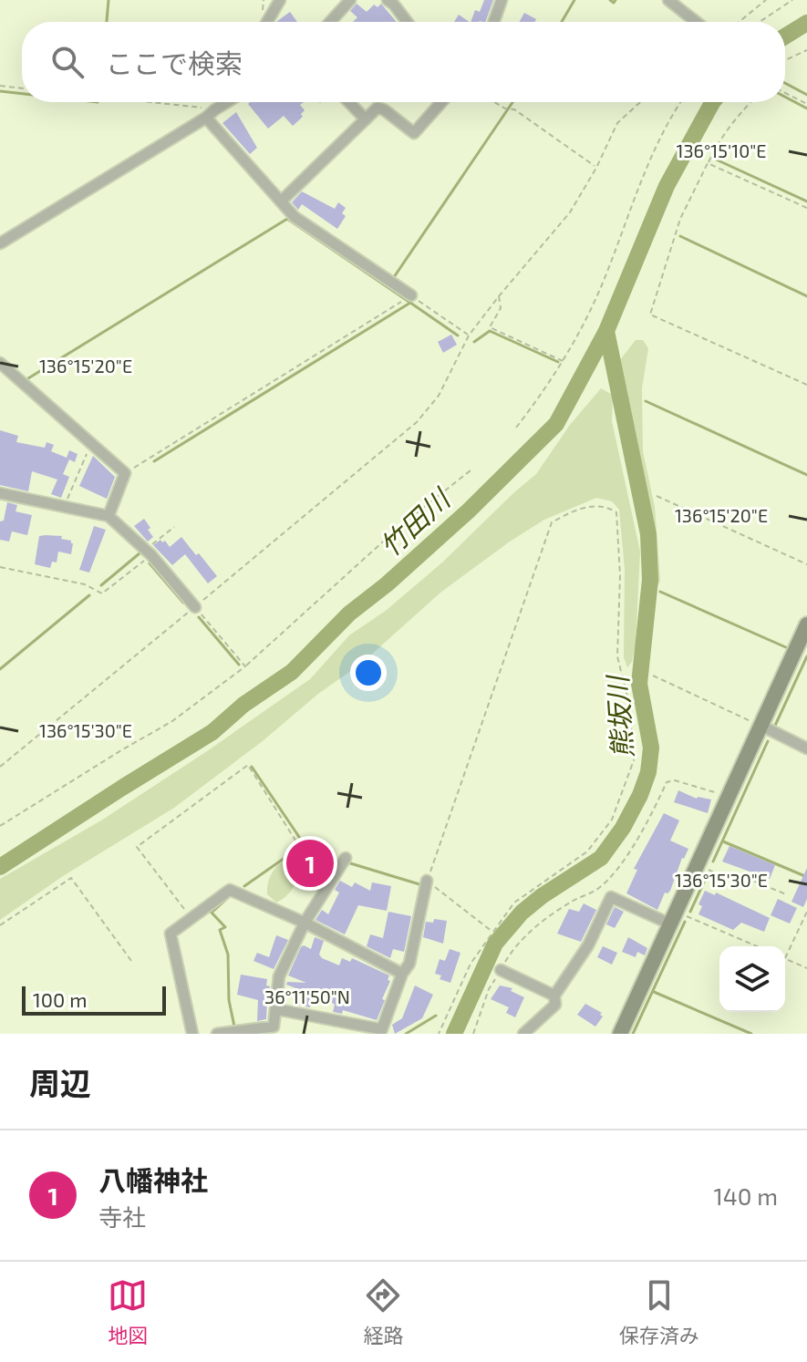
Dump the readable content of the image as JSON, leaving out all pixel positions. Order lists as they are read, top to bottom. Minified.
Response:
{"water":["竹田川","熊坂川"],"scale_bar":"100 m","page":{"search":"ここで検索","pins":"1","scale":"100 m","heading":"周辺","list":[{"mark":"1","name":"八幡神社","note":"寺社","value":"140 m"}],"nav":["地図","経路","保存済み"]},"coordinates":["136°15'10\"E","136°15'20\"E","136°15'30\"E","36°11'50\"N"]}
